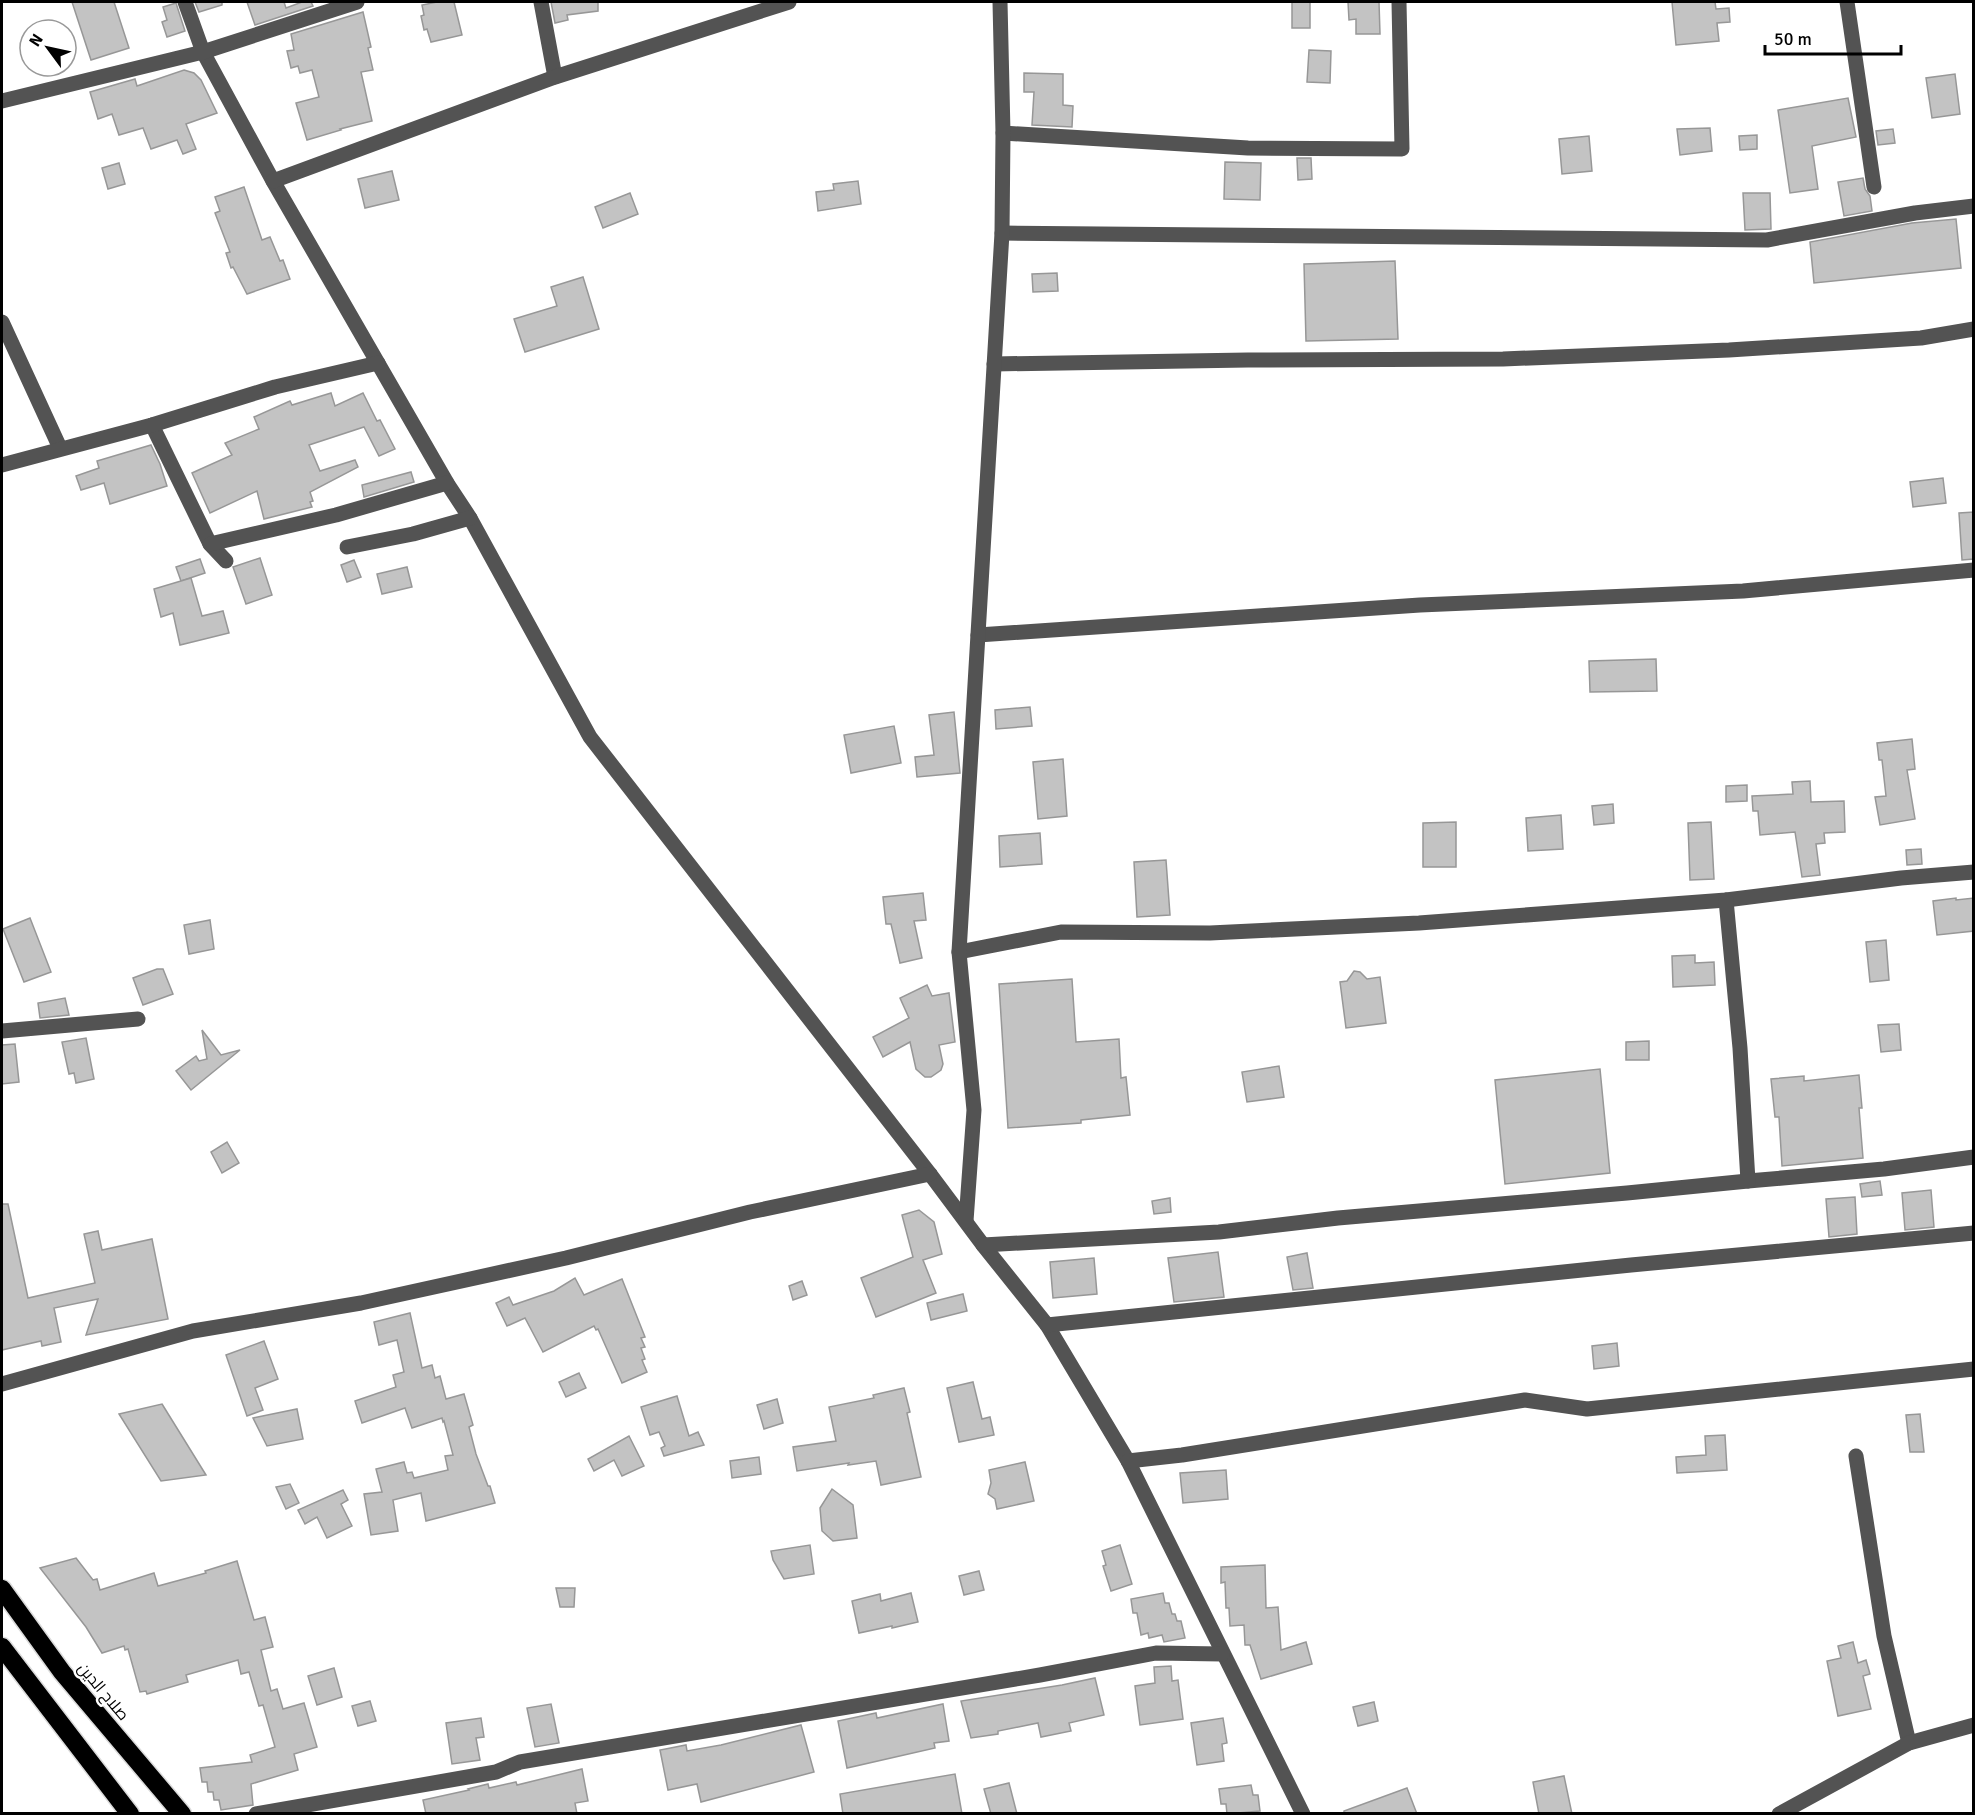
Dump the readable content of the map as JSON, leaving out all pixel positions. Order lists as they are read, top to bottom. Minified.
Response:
{"streets":{"highway":["صلاح الدين"]},"scale_bar":"50 m","north":"top left"}
